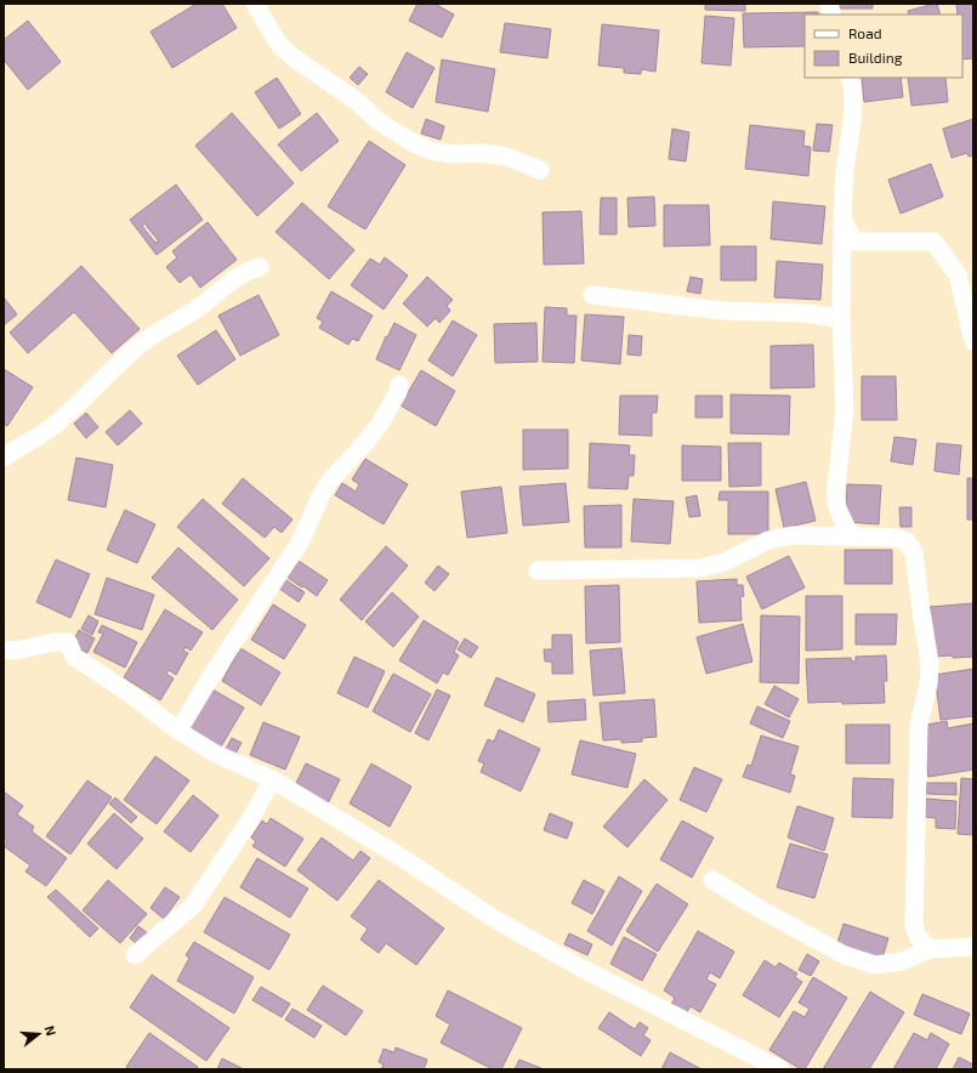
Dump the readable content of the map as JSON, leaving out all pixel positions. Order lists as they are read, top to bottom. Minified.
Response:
{"legend":["Road","Building"],"north":"right"}
